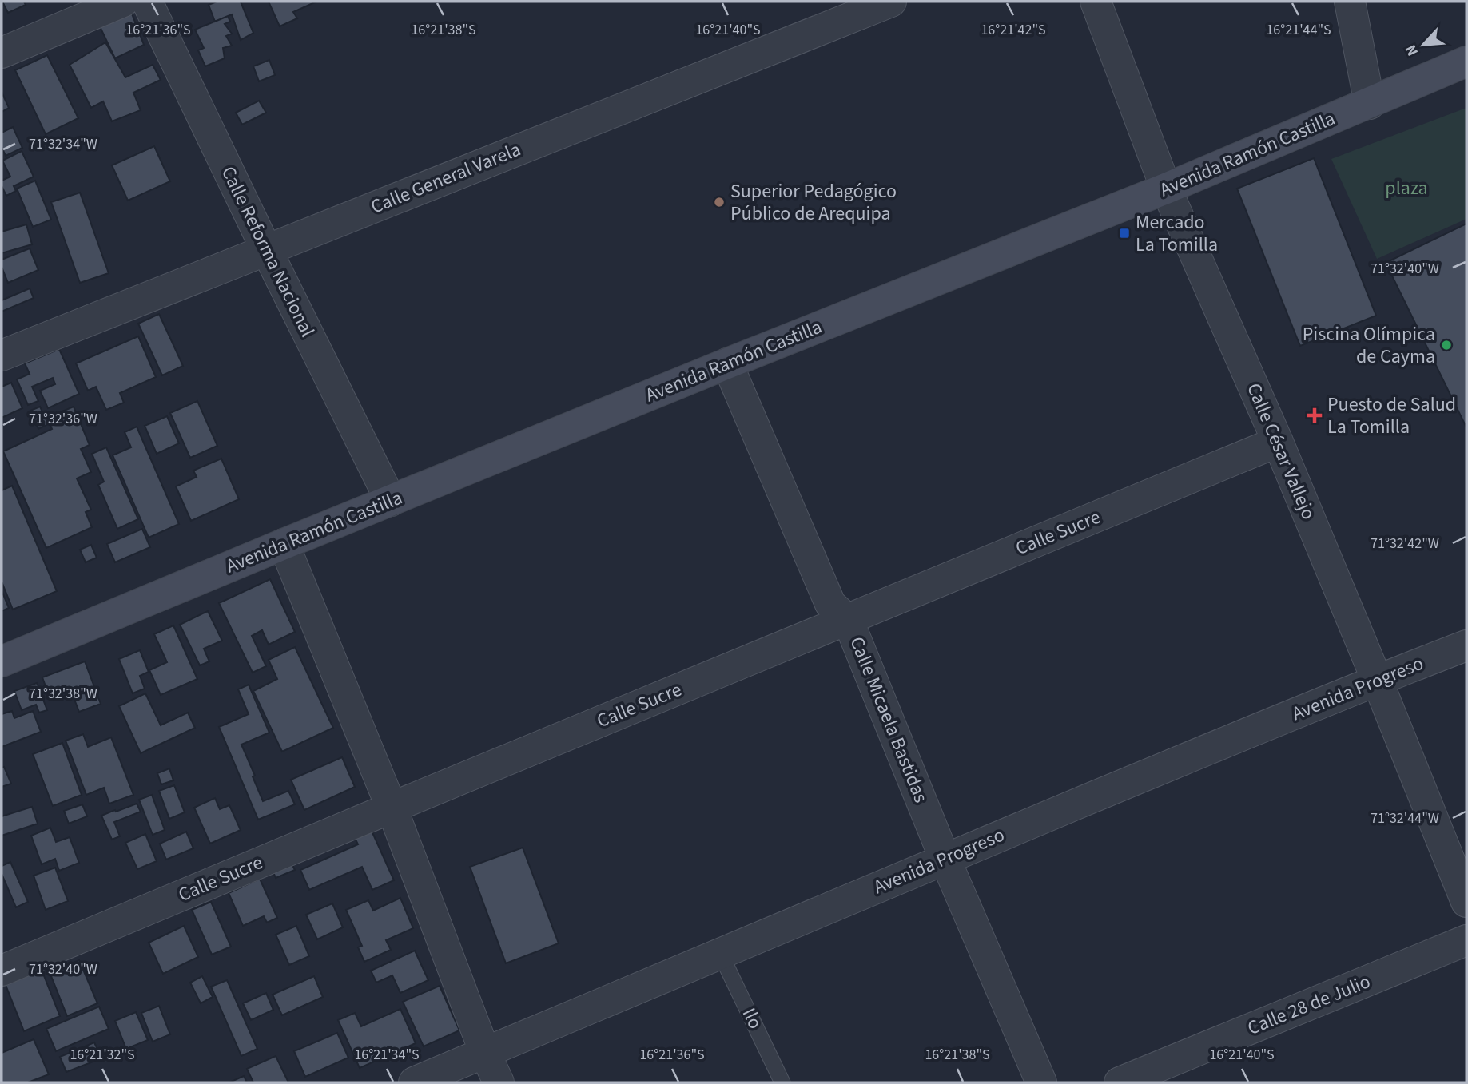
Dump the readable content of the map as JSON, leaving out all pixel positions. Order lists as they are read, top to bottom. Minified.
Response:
{"streets":{"main road":["Avenida Ramón Castilla"],"street":["Calle General Varela","Calle Reforma Nacional","Calle César Vallejo","Calle Sucre","Avenida Progreso","Calle Micaela Bastidas","Calle 28 de Julio"],"lane":["Ilo"]},"crossings":[["Avenida Ramón Castilla","Calle Reforma Nacional"],["Avenida Ramón Castilla","Calle César Vallejo"],["Avenida Ramón Castilla","Calle Micaela Bastidas"],["Calle General Varela","Calle Reforma Nacional"],["Calle César Vallejo","Calle Sucre"],["Calle César Vallejo","Avenida Progreso"],["Calle Sucre","Calle Micaela Bastidas"],["Avenida Progreso","Calle Micaela Bastidas"],["Avenida Progreso","Ilo"]],"parks":["plaza"],"places":{"other":["Superior Pedagógico Público de Arequipa","Piscina Olímpica de Cayma"],"transit":["Mercado La Tomilla"],"health":["Puesto de Salud La Tomilla"]},"north":"bottom left","coordinates":["16°21'36\"S","16°21'38\"S","16°21'40\"S","16°21'42\"S","16°21'44\"S","71°32'34\"W","71°32'40\"W","71°32'36\"W","71°32'42\"W","71°32'38\"W","71°32'44\"W","16°21'32\"S","16°21'34\"S"]}
